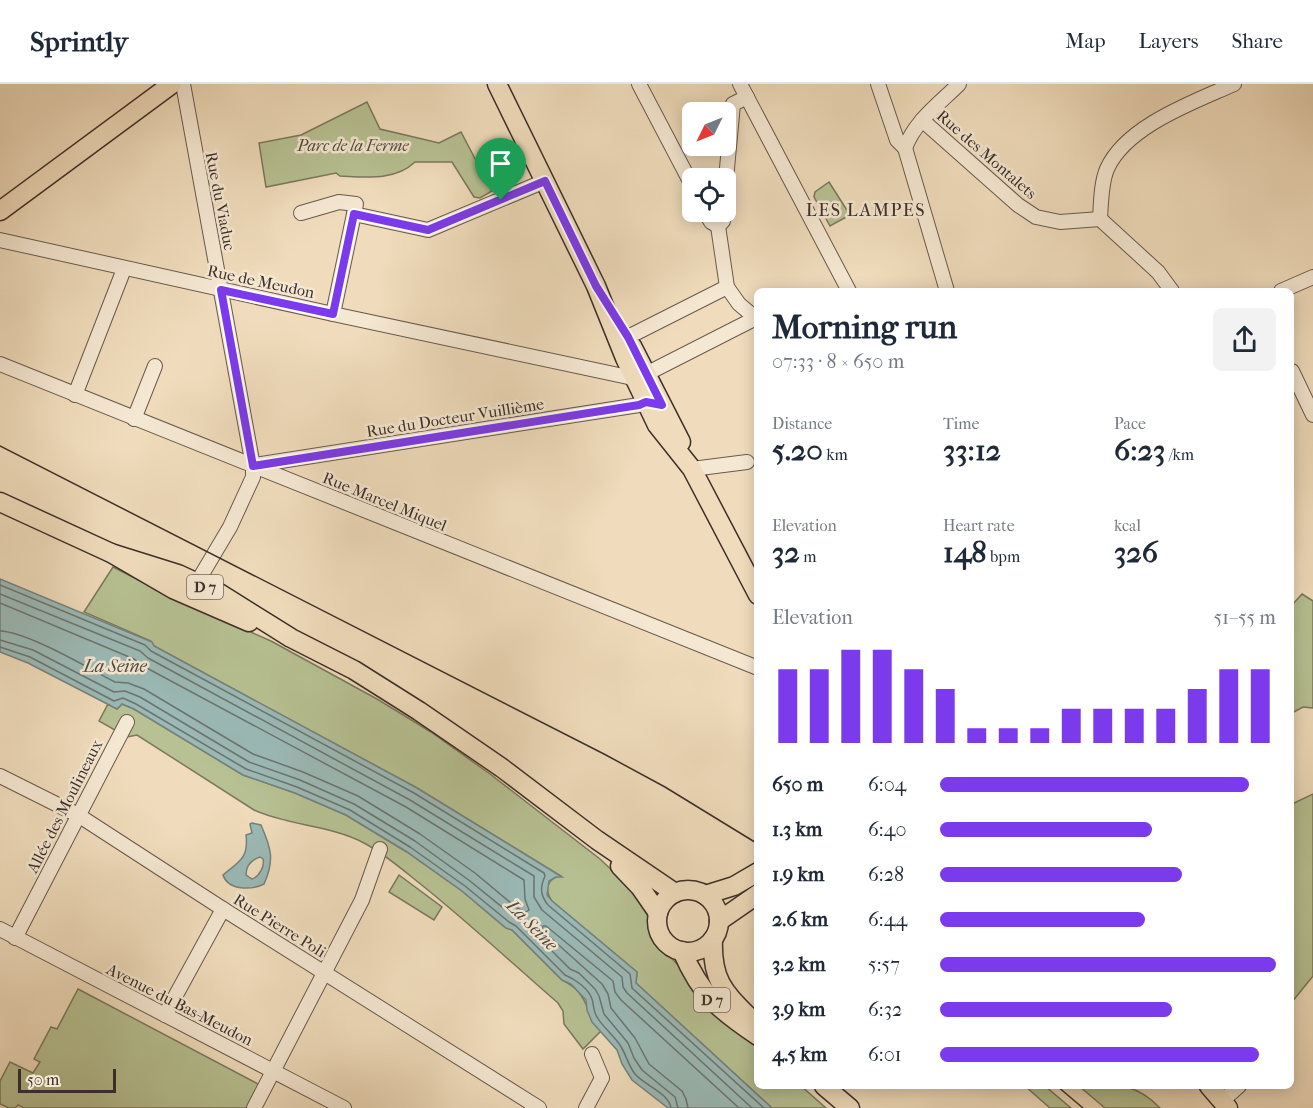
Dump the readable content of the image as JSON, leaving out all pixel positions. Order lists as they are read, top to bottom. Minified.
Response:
{"streets":{"main road":["D 7"],"street":["Rue des Montalets","Rue du Viaduc","Rue de Meudon","Rue du Docteur Vuillième","Rue Marcel Miquel","Allée des Moulineaux","Rue Pierre Poli","Avenue du Bas-Meudon"]},"crossings":[["Rue du Viaduc","Rue de Meudon"],["Rue du Viaduc","Rue du Docteur Vuillième"],["Rue du Viaduc","Rue Marcel Miquel"],["Rue du Docteur Vuillième","Rue Marcel Miquel"],["Allée des Moulineaux","Rue Pierre Poli"],["Allée des Moulineaux","Avenue du Bas-Meudon"]],"districts":["LES LAMPES"],"water":["La Seine"],"parks":["Parc de la Ferme"],"scale_bar":"50 m","north":"bottom left","page":{"header":"Sprintly","nav":["Map","Layers","Share"],"heading":["Morning run","07:33 · 8 × 650 m"],"stats":[["Distance","5.20 km"],["Time","33:12"],["Pace","6:23 /km"],["Elevation","32 m"],["Heart rate","148 bpm"],["kcal","326"]],"chart":["Elevation","51–55 m"],"list":[{"name":"650 m","note":"6:04"},{"name":"1.3 km","note":"6:40"},{"name":"1.9 km","note":"6:28"},{"name":"2.6 km","note":"6:44"},{"name":"3.2 km","note":"5:57"},{"name":"3.9 km","note":"6:32"},{"name":"4.5 km","note":"6:01"}],"scale":"50 m"}}
